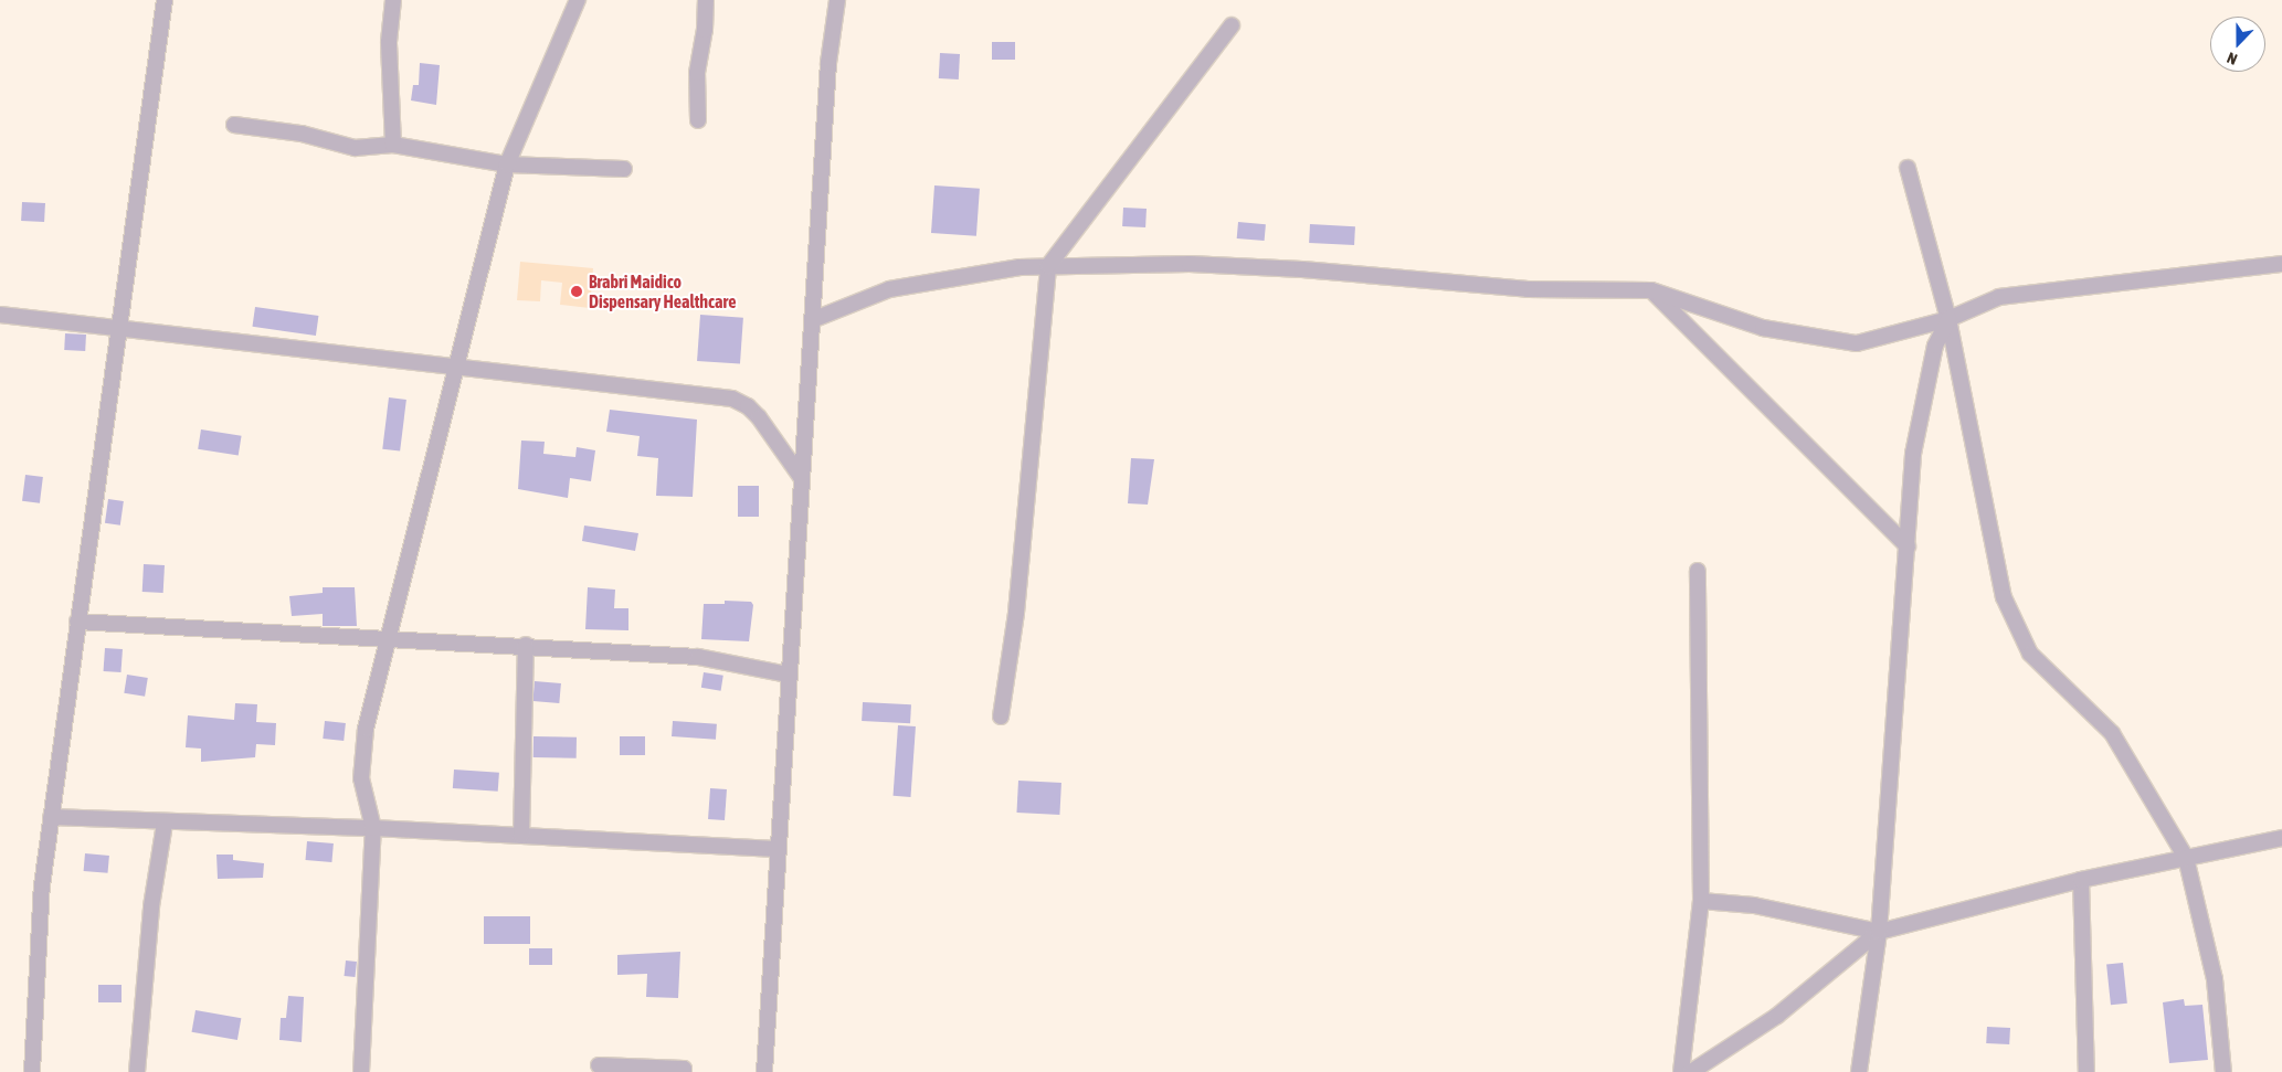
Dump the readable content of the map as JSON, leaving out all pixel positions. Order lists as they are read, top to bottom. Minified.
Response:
{"places":["Brabri Maidico Dispensary Healthcare"],"north":"bottom"}
